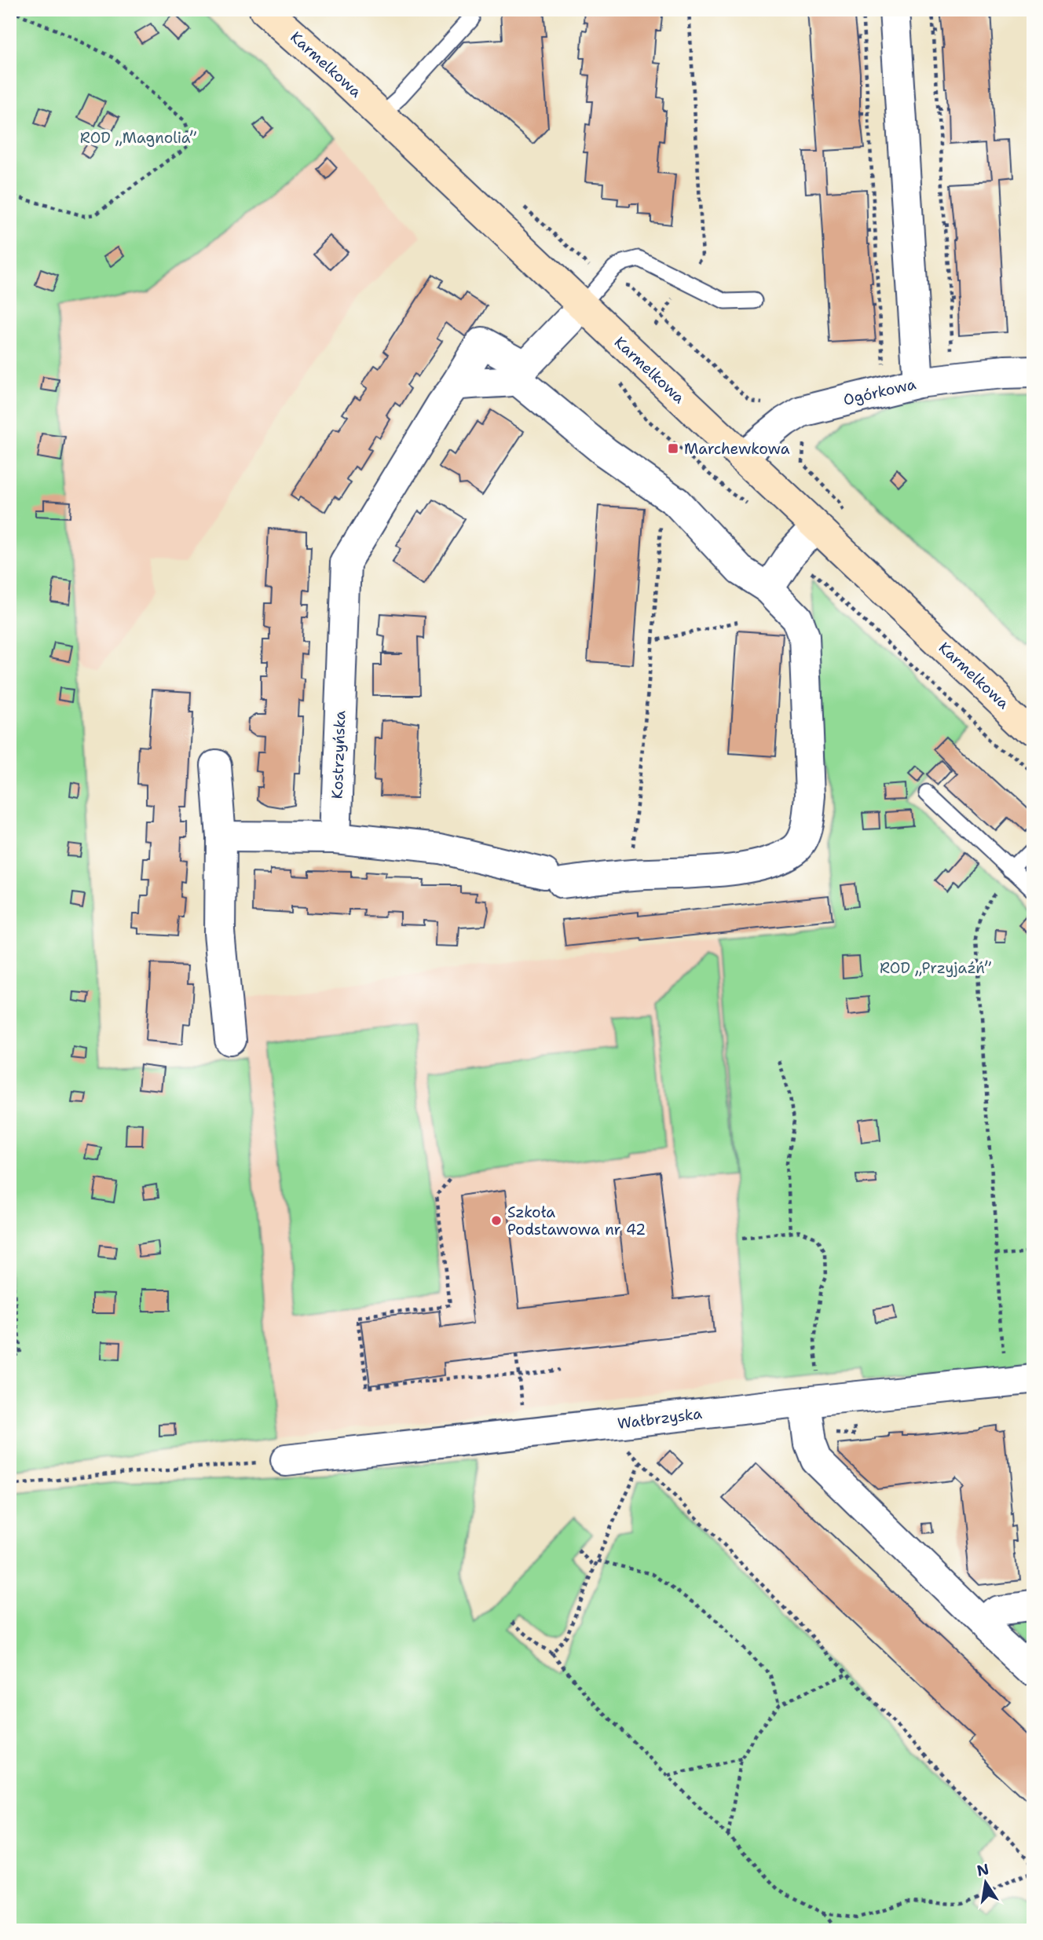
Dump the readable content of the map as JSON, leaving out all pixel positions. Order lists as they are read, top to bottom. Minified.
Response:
{"streets":{"street":["Karmelkowa","Ogórkowa","Kostrzyńska","Wałbrzyska"]},"crossings":[["Karmelkowa","Ogórkowa"]],"parks":["ROD „Magnolia”","ROD „Przyjaźń”"],"places":{"transit":["Marchewkowa"],"other":["Szkoła Podstawowa nr 42"]},"north":"top"}
